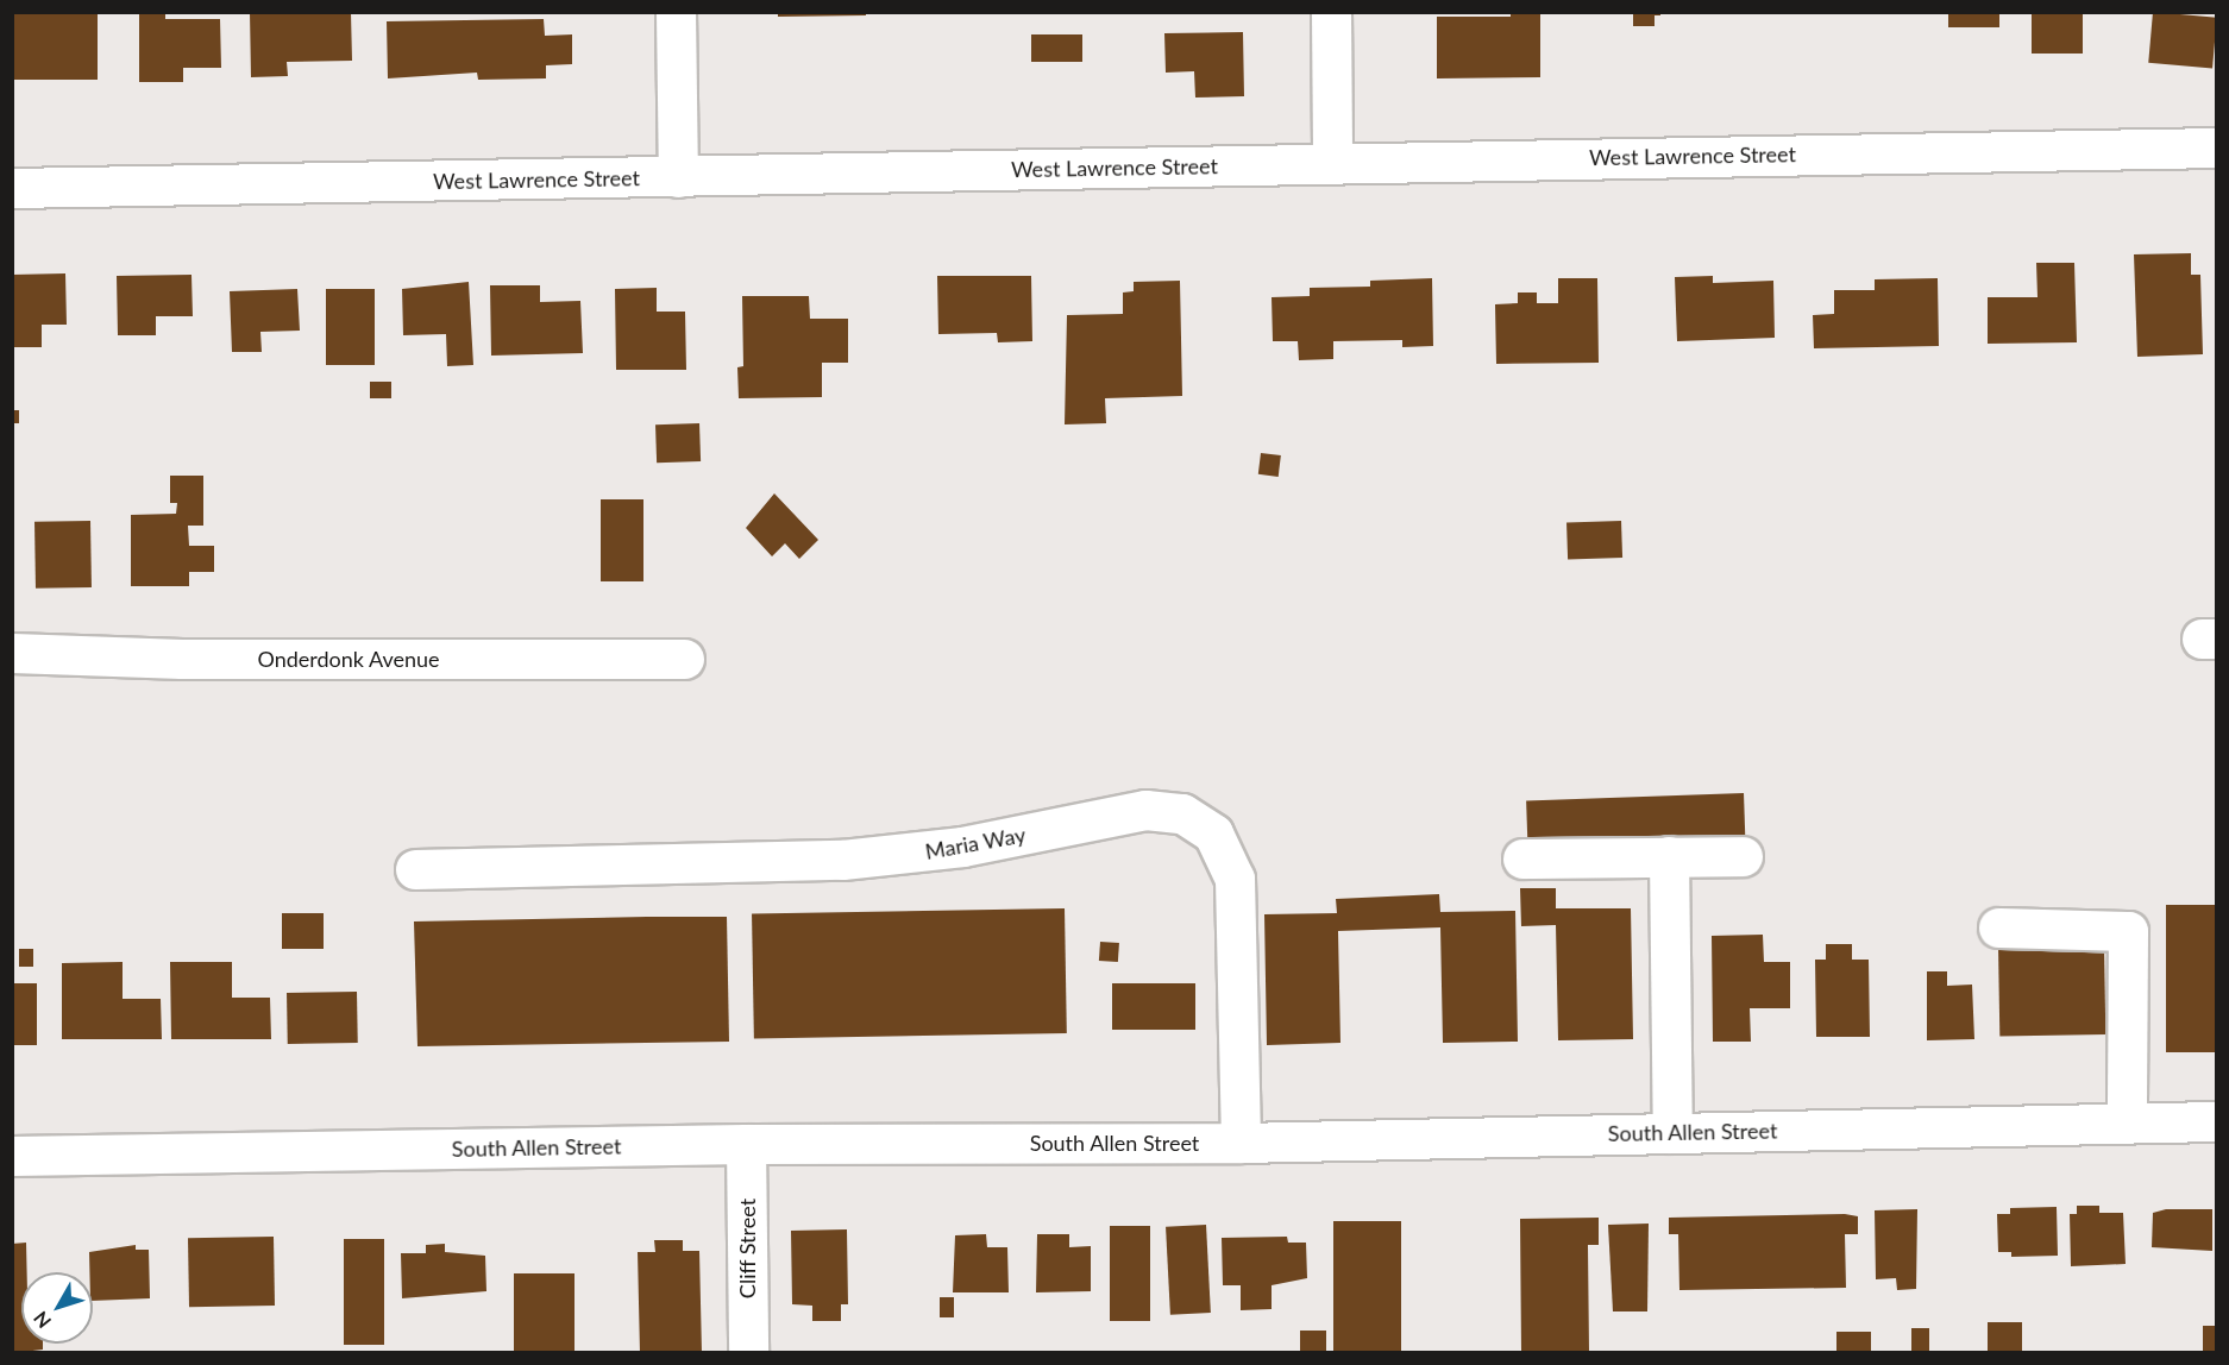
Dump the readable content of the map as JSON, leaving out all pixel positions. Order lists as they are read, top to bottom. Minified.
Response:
{"streets":{"street":["West Lawrence Street","Onderdonk Avenue","Maria Way","South Allen Street","Cliff Street"]},"crossings":[["Maria Way","South Allen Street"],["South Allen Street","Cliff Street"]],"north":"bottom left"}
